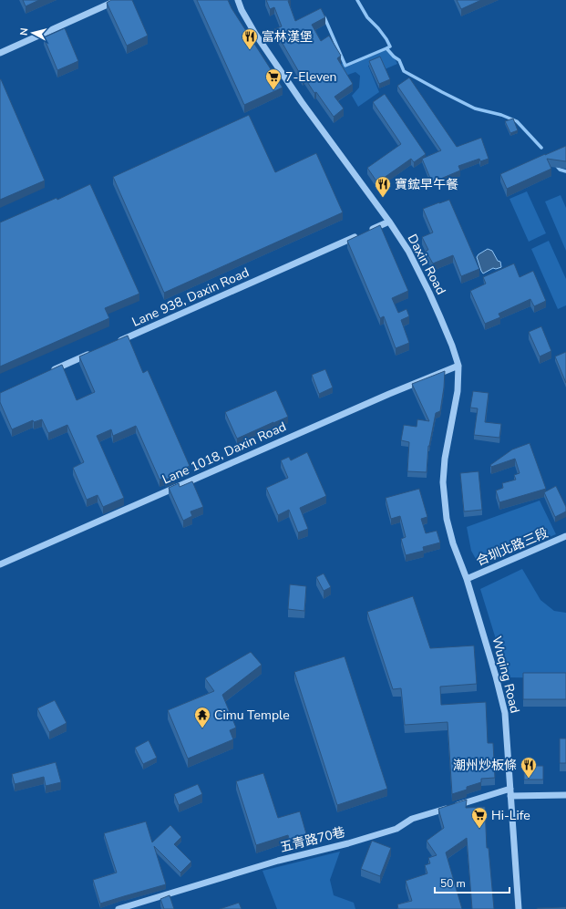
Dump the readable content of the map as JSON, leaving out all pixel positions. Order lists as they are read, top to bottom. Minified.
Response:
{"streets":{"street":["Daxin Road","Lane 938, Daxin Road","Lane 1018, Daxin Road","合圳北路三段","Wuqing Road","五青路70巷"]},"crossings":[["Daxin Road","Lane 1018, Daxin Road"],["Daxin Road","合圳北路三段"],["Daxin Road","Wuqing Road"],["合圳北路三段","Wuqing Road"],["Wuqing Road","五青路70巷"]],"places":{"restaurant":["富林漢堡","寶鋐早午餐","潮州炒板條"],"supermarket":["7-Eleven","Hi-Life"],"temple":["Cimu Temple"]},"scale_bar":"50 m","north":"left"}
